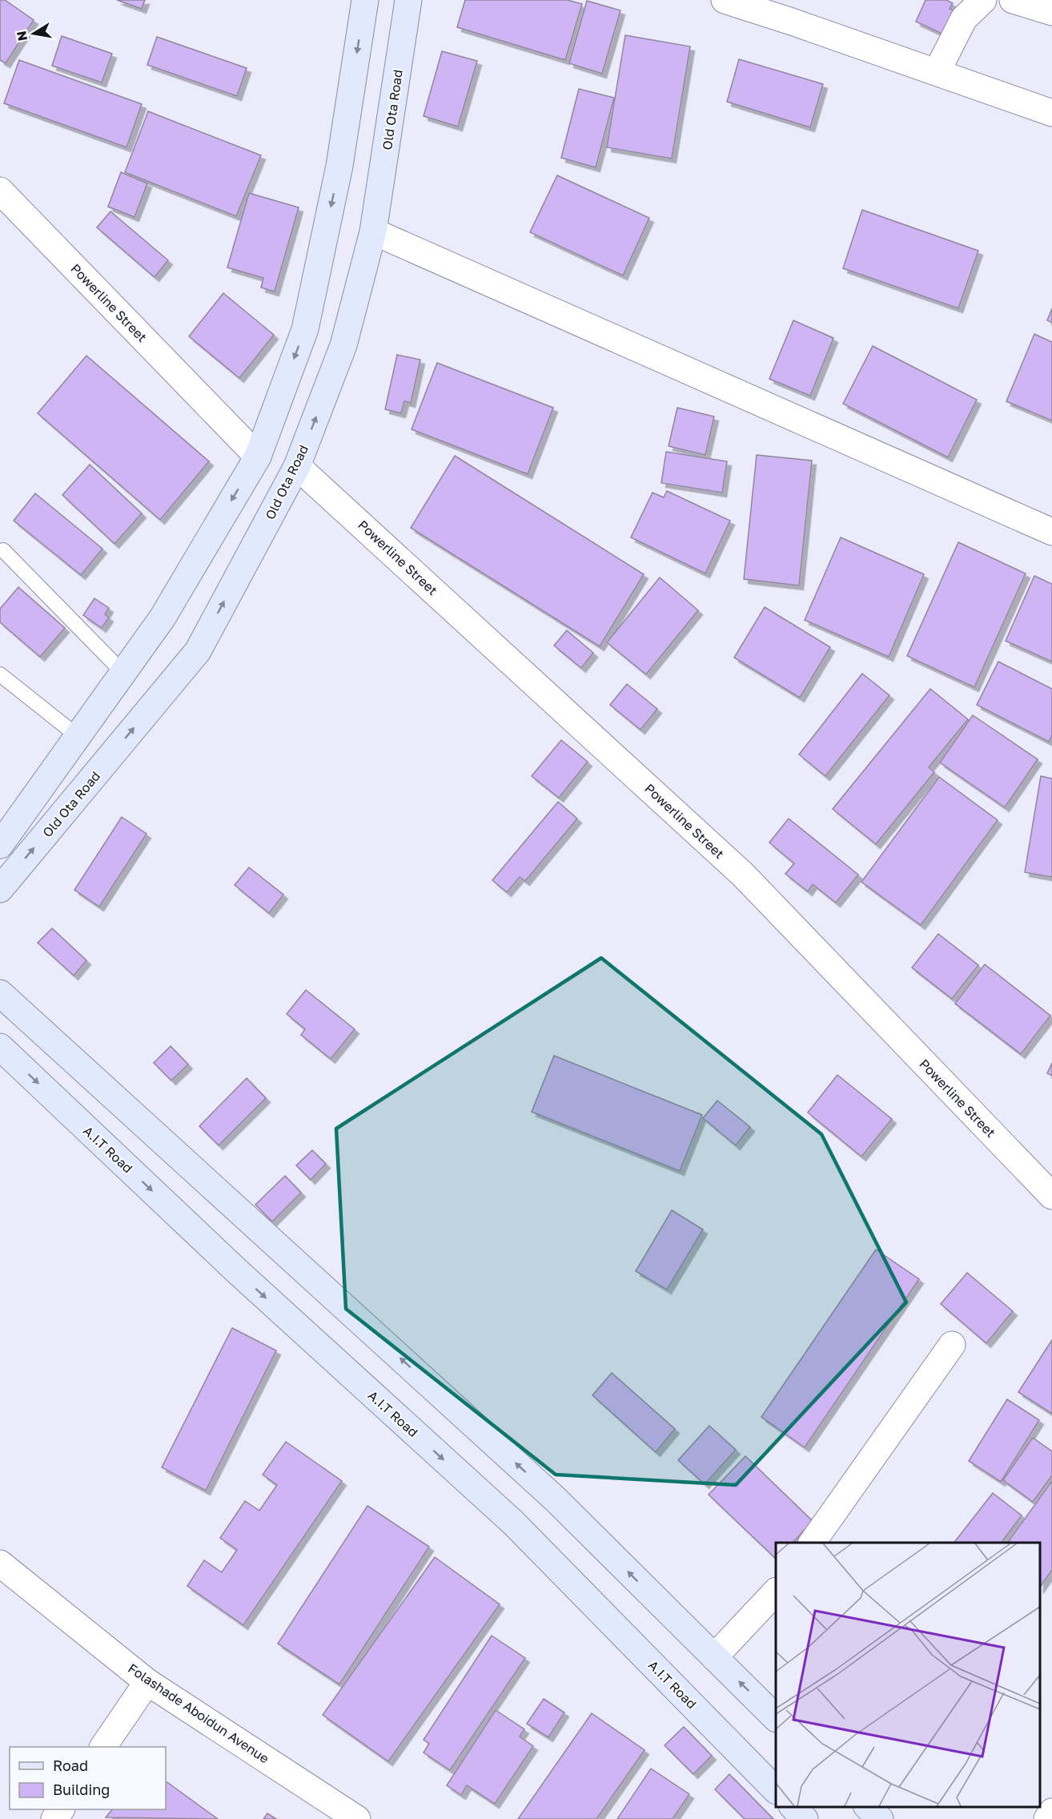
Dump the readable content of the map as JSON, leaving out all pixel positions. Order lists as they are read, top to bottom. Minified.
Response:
{"streets":{"street":["Old Ota Road","Powerline Street","A.I.T Road","Folashade Aboidun Avenue"]},"crossings":[["Old Ota Road","Powerline Street"]],"legend":["Road","Building"],"north":"left"}
